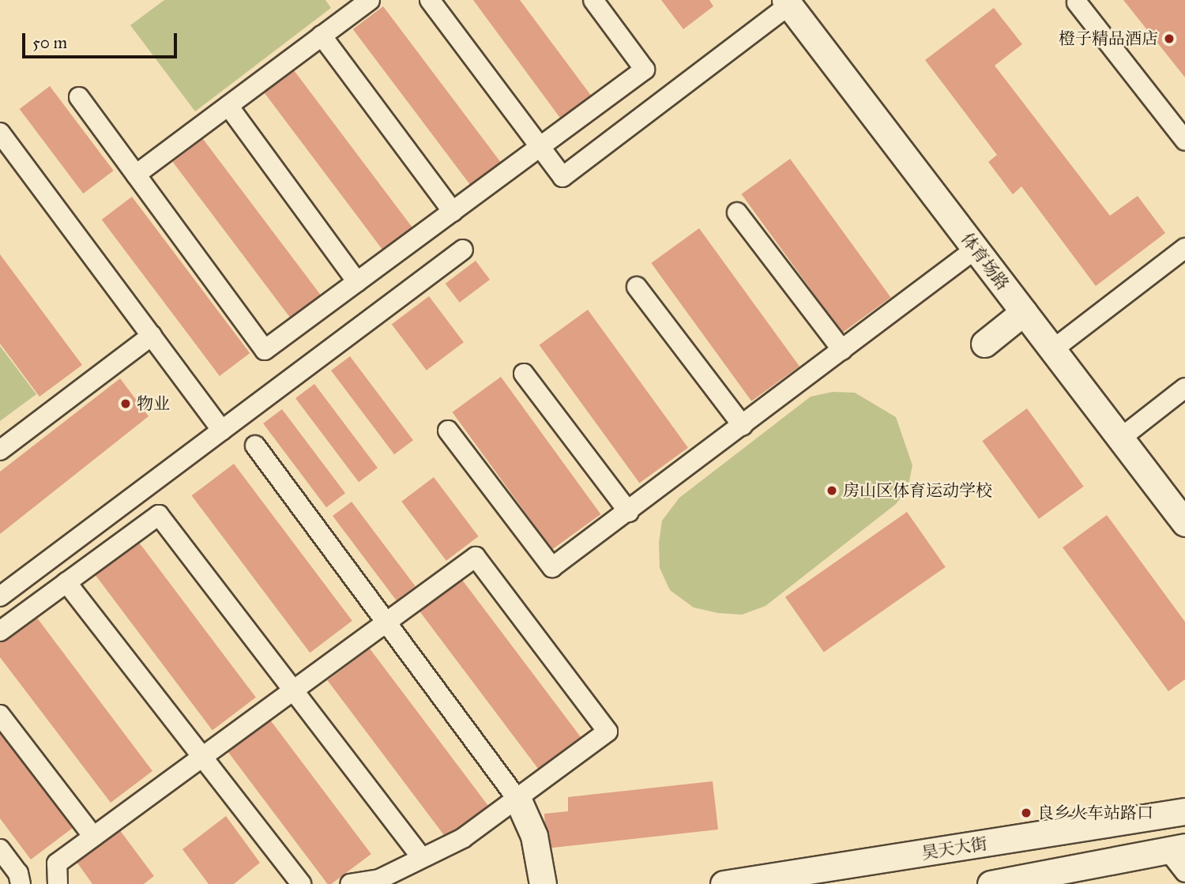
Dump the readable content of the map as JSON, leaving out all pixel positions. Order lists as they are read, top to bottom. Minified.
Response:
{"streets":{"street":["体育场路","昊天大街"]},"places":["橙子精品酒店","物业","房山区体育运动学校","良乡火车站路口"],"scale_bar":"50 m"}
